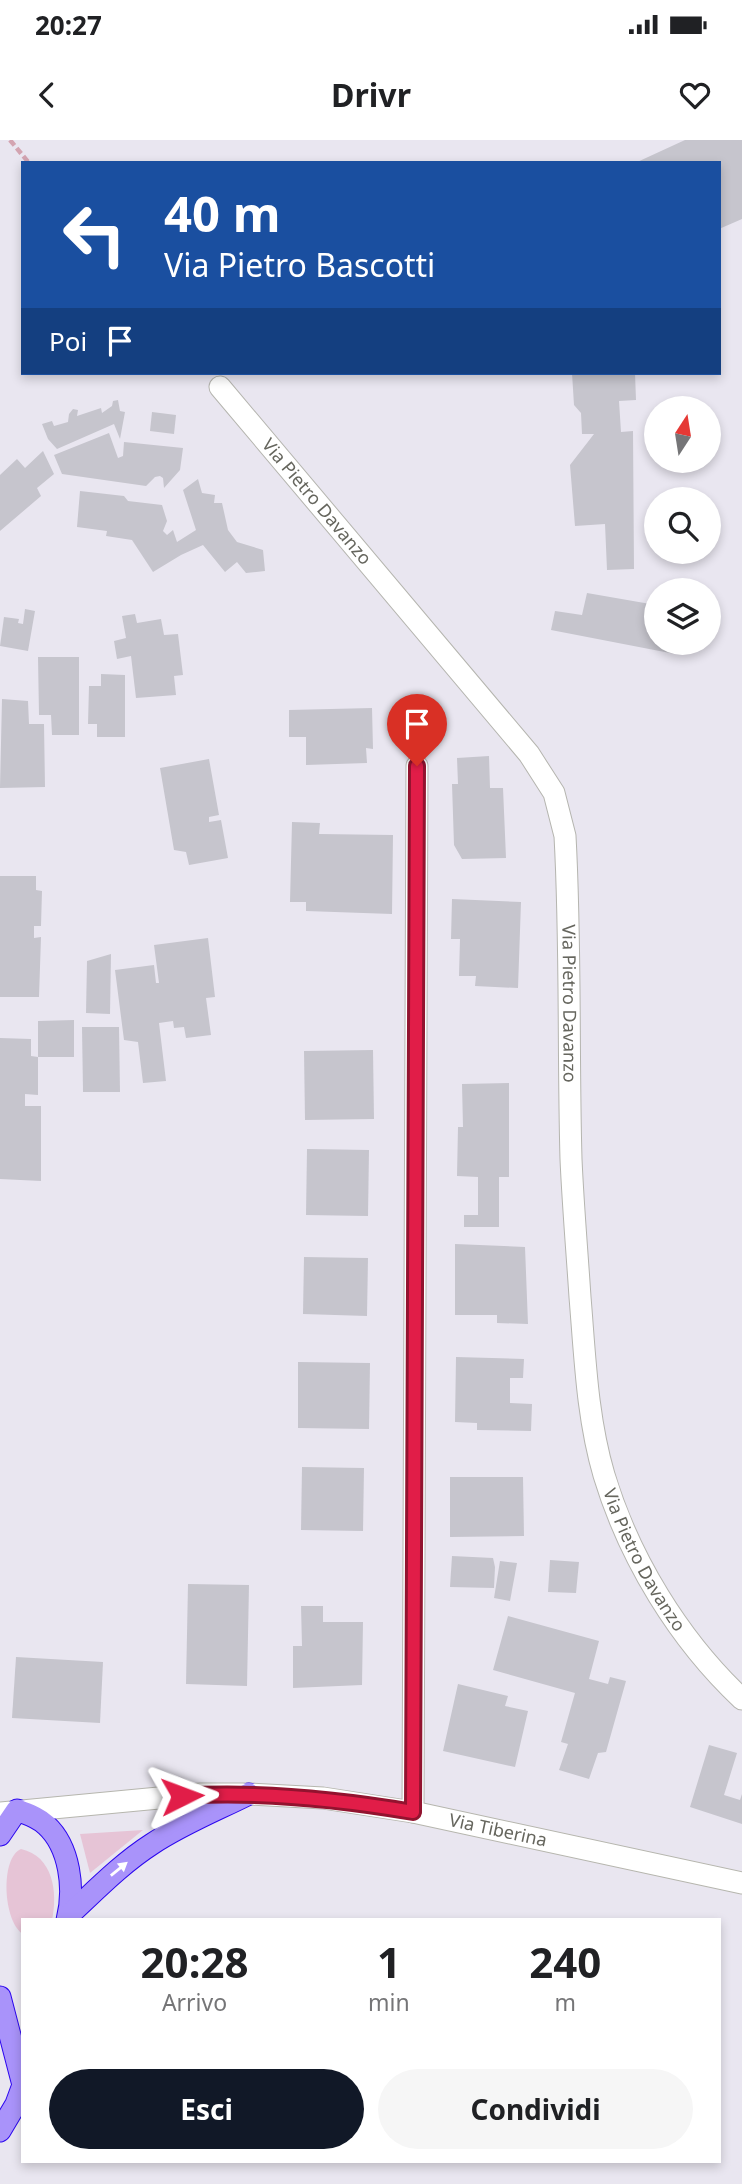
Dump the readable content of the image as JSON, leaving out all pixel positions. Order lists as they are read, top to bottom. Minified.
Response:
{"streets":{"street":["Via Pietro Davanzo","Via Tiberina"]},"north":"top","page":{"status":"20:27","header":"Drivr","turn":["40 m","Via Pietro Bascotti"],"then":"Poi","eta":["20:28","Arrivo","1","min","240","m"],"buttons":["Esci","Condividi"]}}
